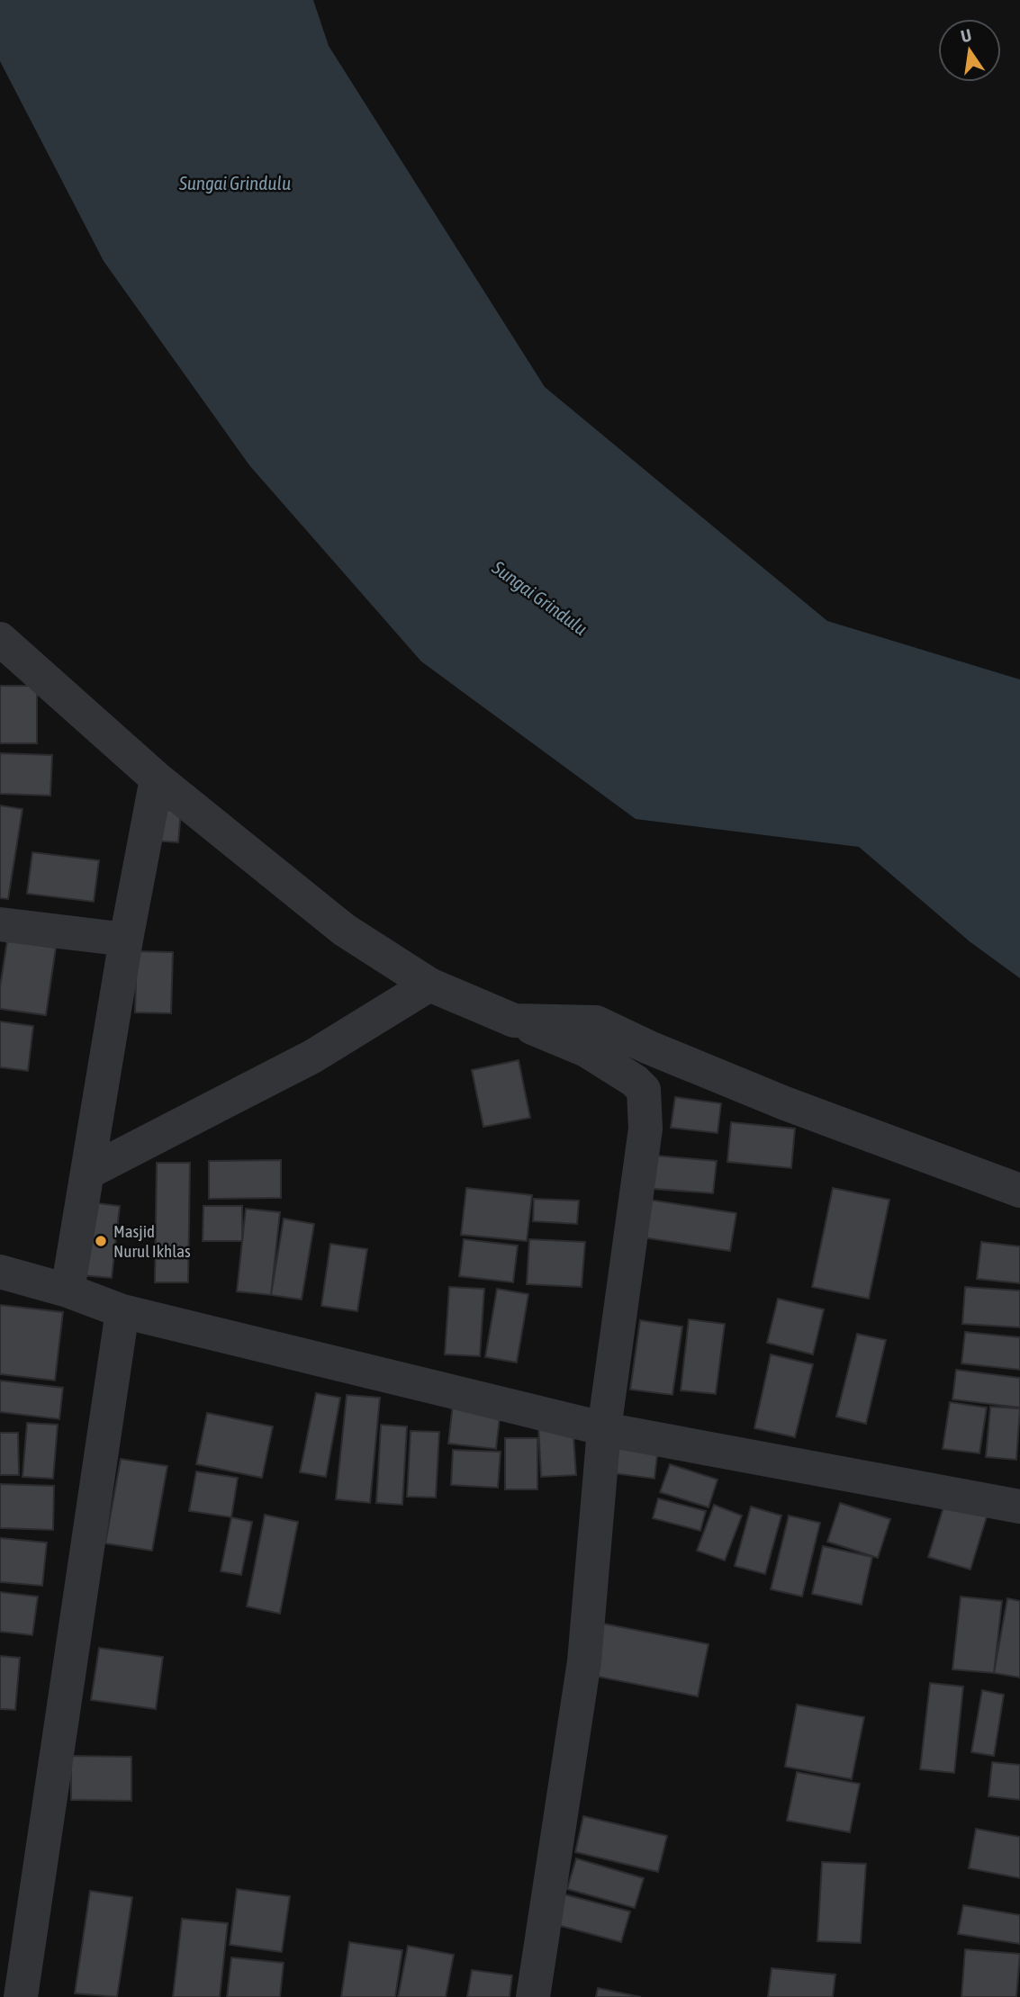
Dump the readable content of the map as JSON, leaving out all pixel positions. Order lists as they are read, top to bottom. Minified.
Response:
{"water":["Sungai Grindulu"],"places":["Masjid Nurul Ikhlas"],"north":"top"}
